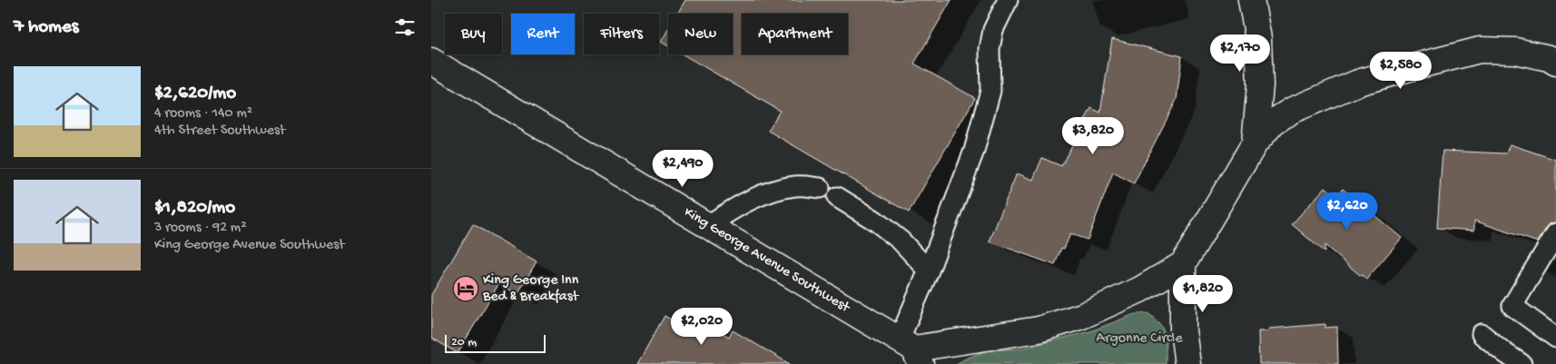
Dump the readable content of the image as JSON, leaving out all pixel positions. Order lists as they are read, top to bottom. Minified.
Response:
{"streets":{"street":["King George Avenue Southwest"]},"parks":["Argonne Circle"],"places":{"hotel":["King George Inn Bed & Breakfast"]},"scale_bar":"20 m","page":{"heading":"7 homes","chip":["Buy","Rent","Filters","New","Apartment"],"price":["$2,170","$2,580","$3,820","$2,490","$2,620","$1,820","$2,020"],"list":[{"name":"$2,620/mo","note":"4 rooms · 140 m² · 4th Street Southwest"},{"name":"$1,820/mo","note":"3 rooms · 92 m² · King George Avenue Southwest"}],"scale":"20 m"}}
